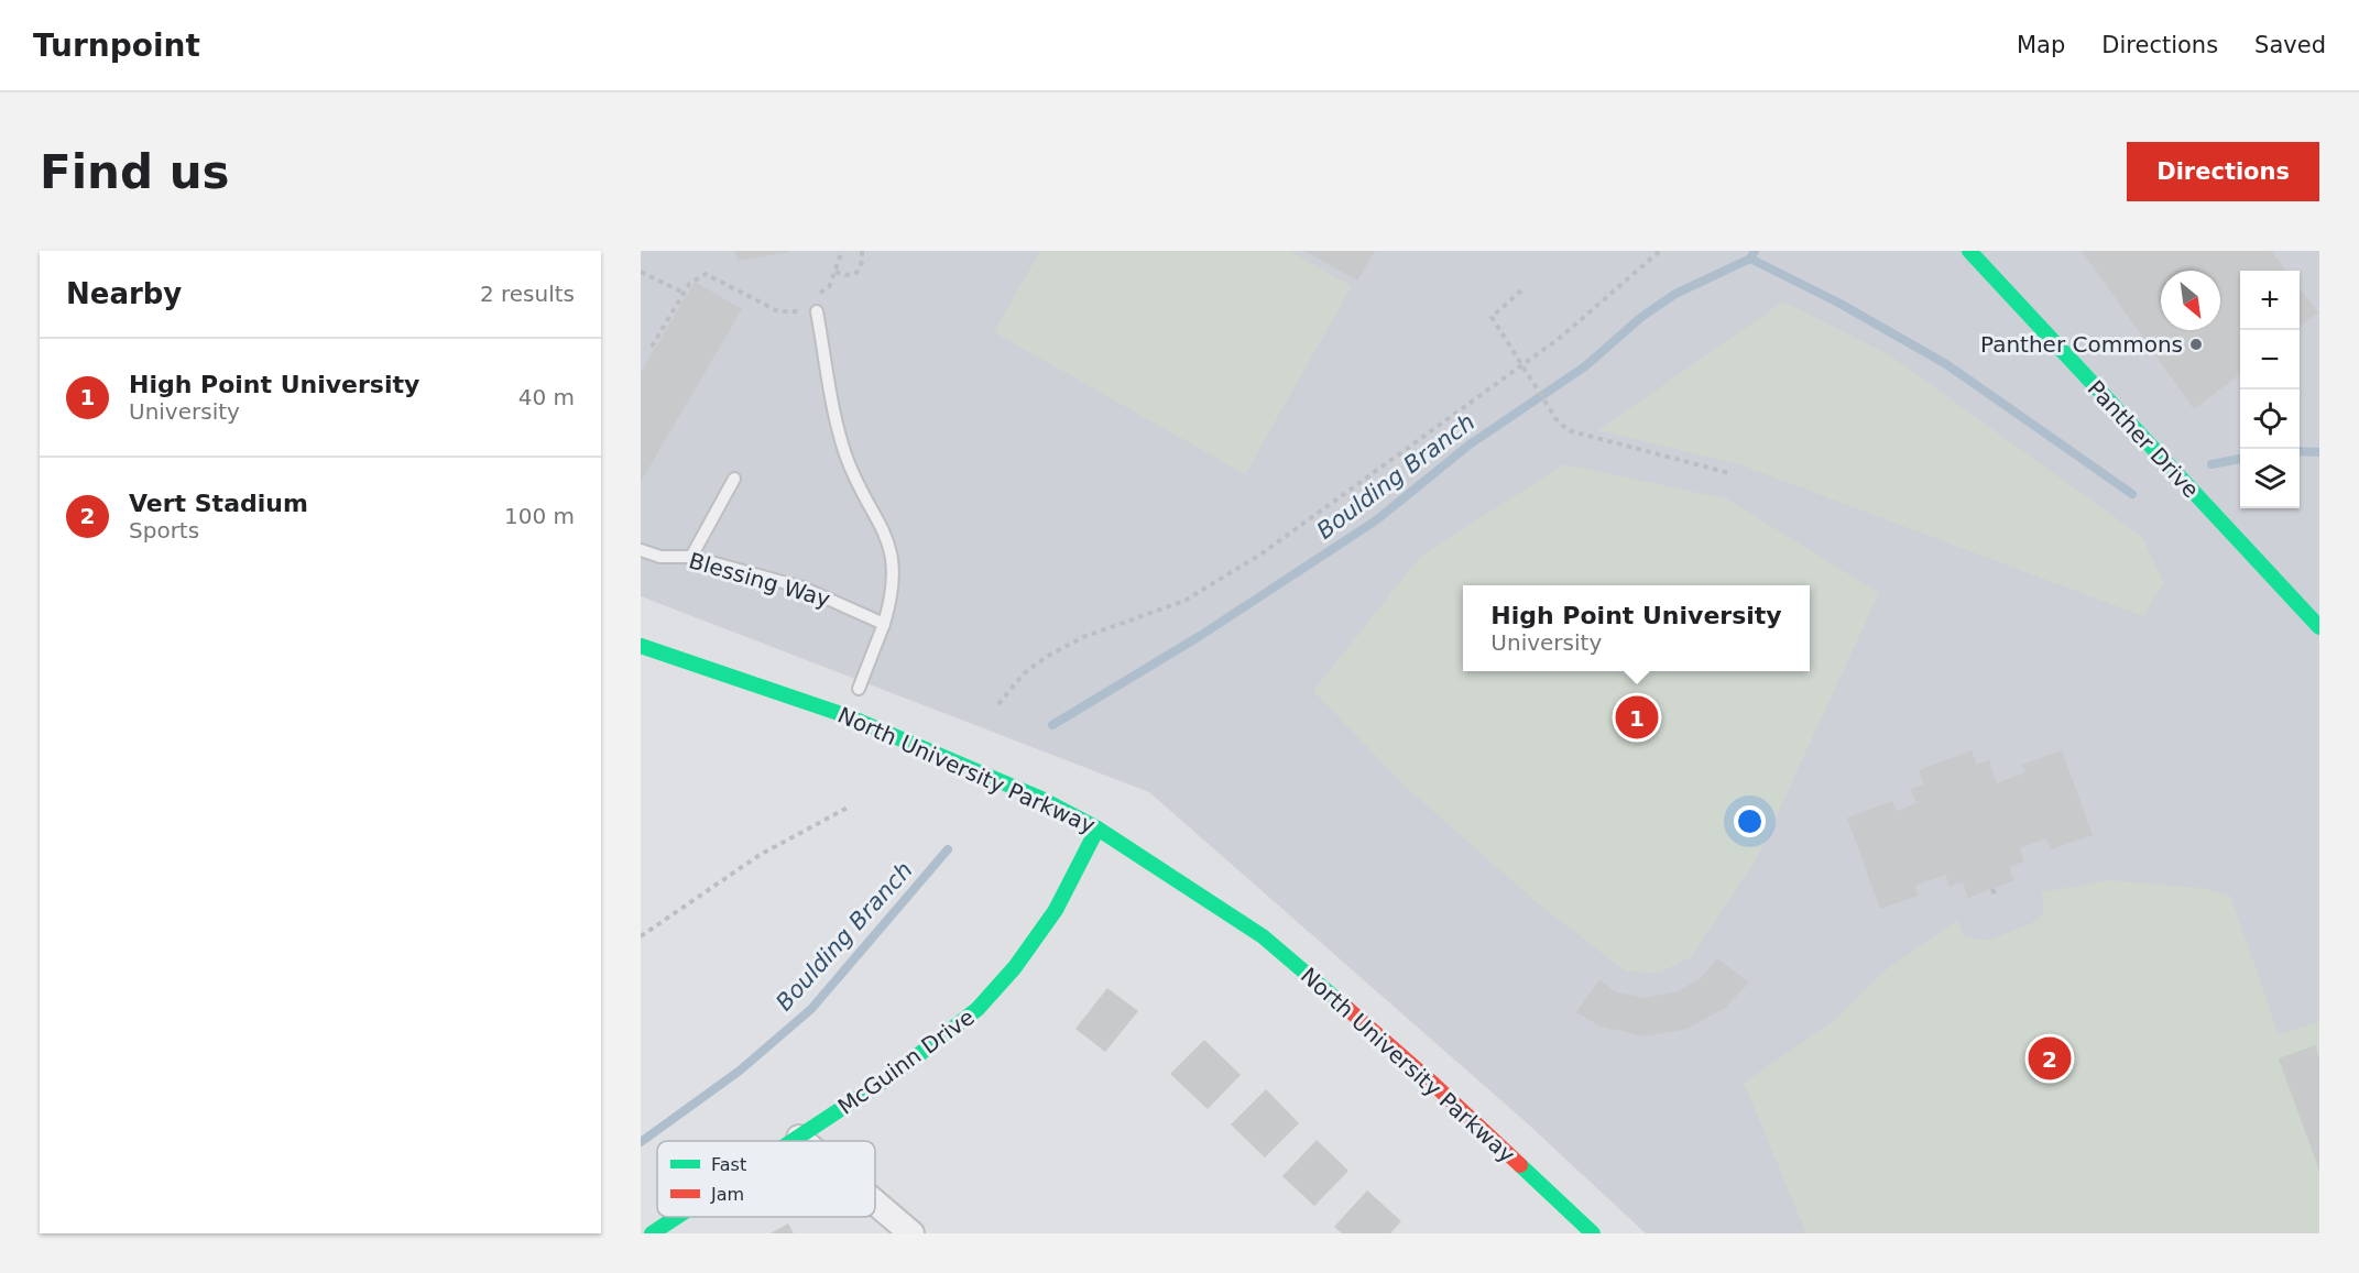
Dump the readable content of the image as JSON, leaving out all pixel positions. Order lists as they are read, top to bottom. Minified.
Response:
{"streets":{"main road":["Panther Drive","North University Parkway","McGuinn Drive"],"lane":["Blessing Way"]},"crossings":[["North University Parkway","McGuinn Drive"]],"water":["Boulding Branch"],"places":["Panther Commons"],"legend":["Fast","Jam"],"north":"bottom right","page":{"header":"Turnpoint","nav":["Map","Directions","Saved"],"buttons":"Directions","title":"Find us","heading":["Nearby","2 results"],"map_buttons":["+","−"],"list":[{"mark":"1","name":"High Point University","note":"University","value":"40 m"},{"mark":"2","name":"Vert Stadium","note":"Sports","value":"100 m"}],"popup":["High Point University","University"],"pins":["1","2"]}}
